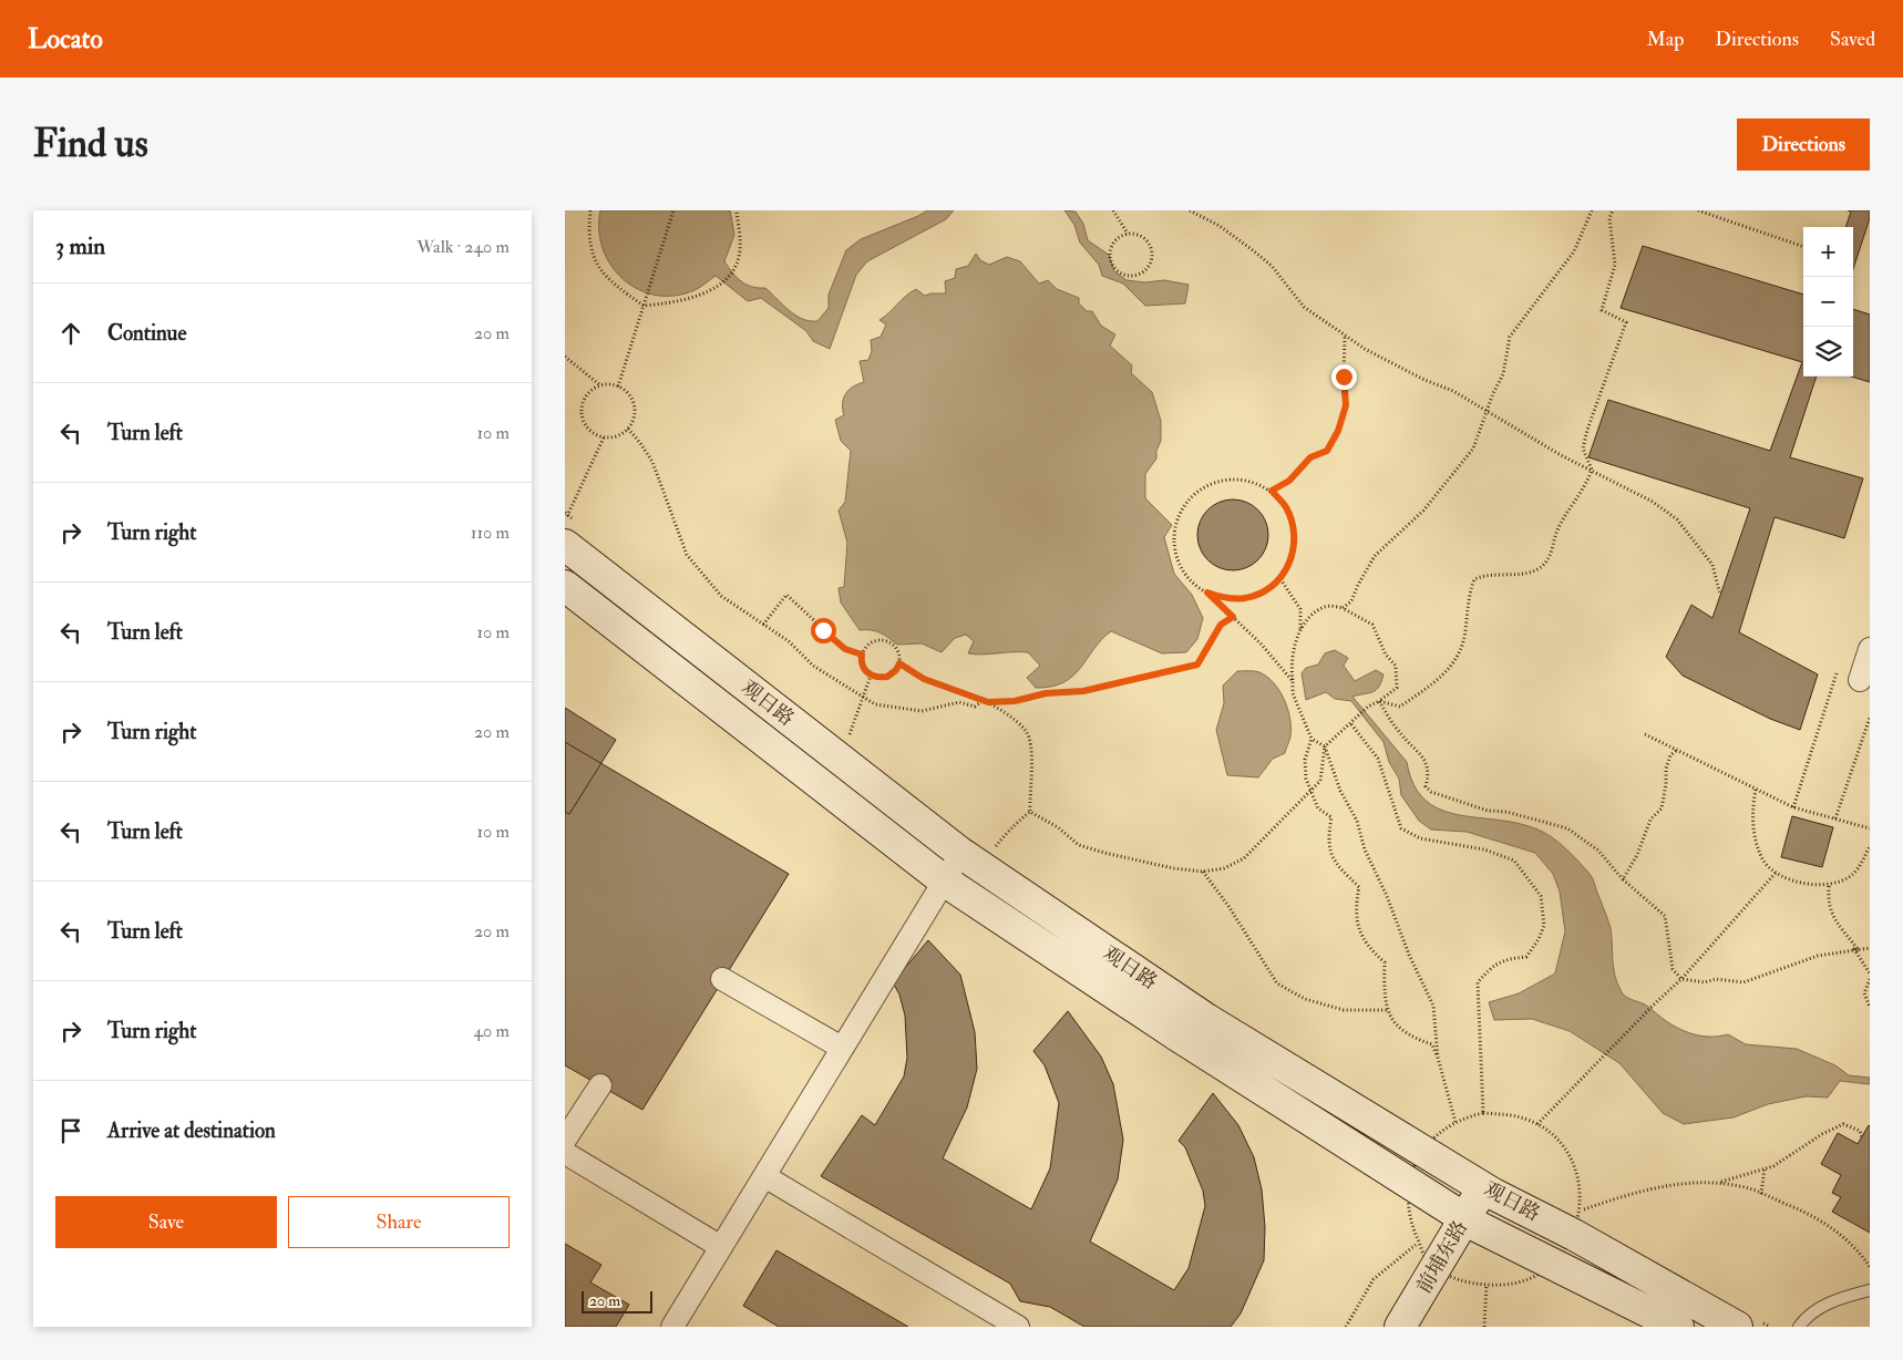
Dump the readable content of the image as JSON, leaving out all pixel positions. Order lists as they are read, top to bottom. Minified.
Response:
{"streets":{"street":["观日路","前埔东路"]},"crossings":[["观日路","前埔东路"]],"scale_bar":"20 m","page":{"header":"Locato","nav":["Map","Directions","Saved"],"buttons":["Directions",["Save","Share"]],"title":"Find us","heading":["3 min","Walk · 240 m"],"map_buttons":["+","−"],"list":[["Continue","20 m"],["Turn left","10 m"],["Turn right","110 m"],["Turn left","10 m"],["Turn right","20 m"],["Turn left","10 m"],["Turn left","20 m"],["Turn right","40 m"],"Arrive at destination"],"scale":"20 m"}}
